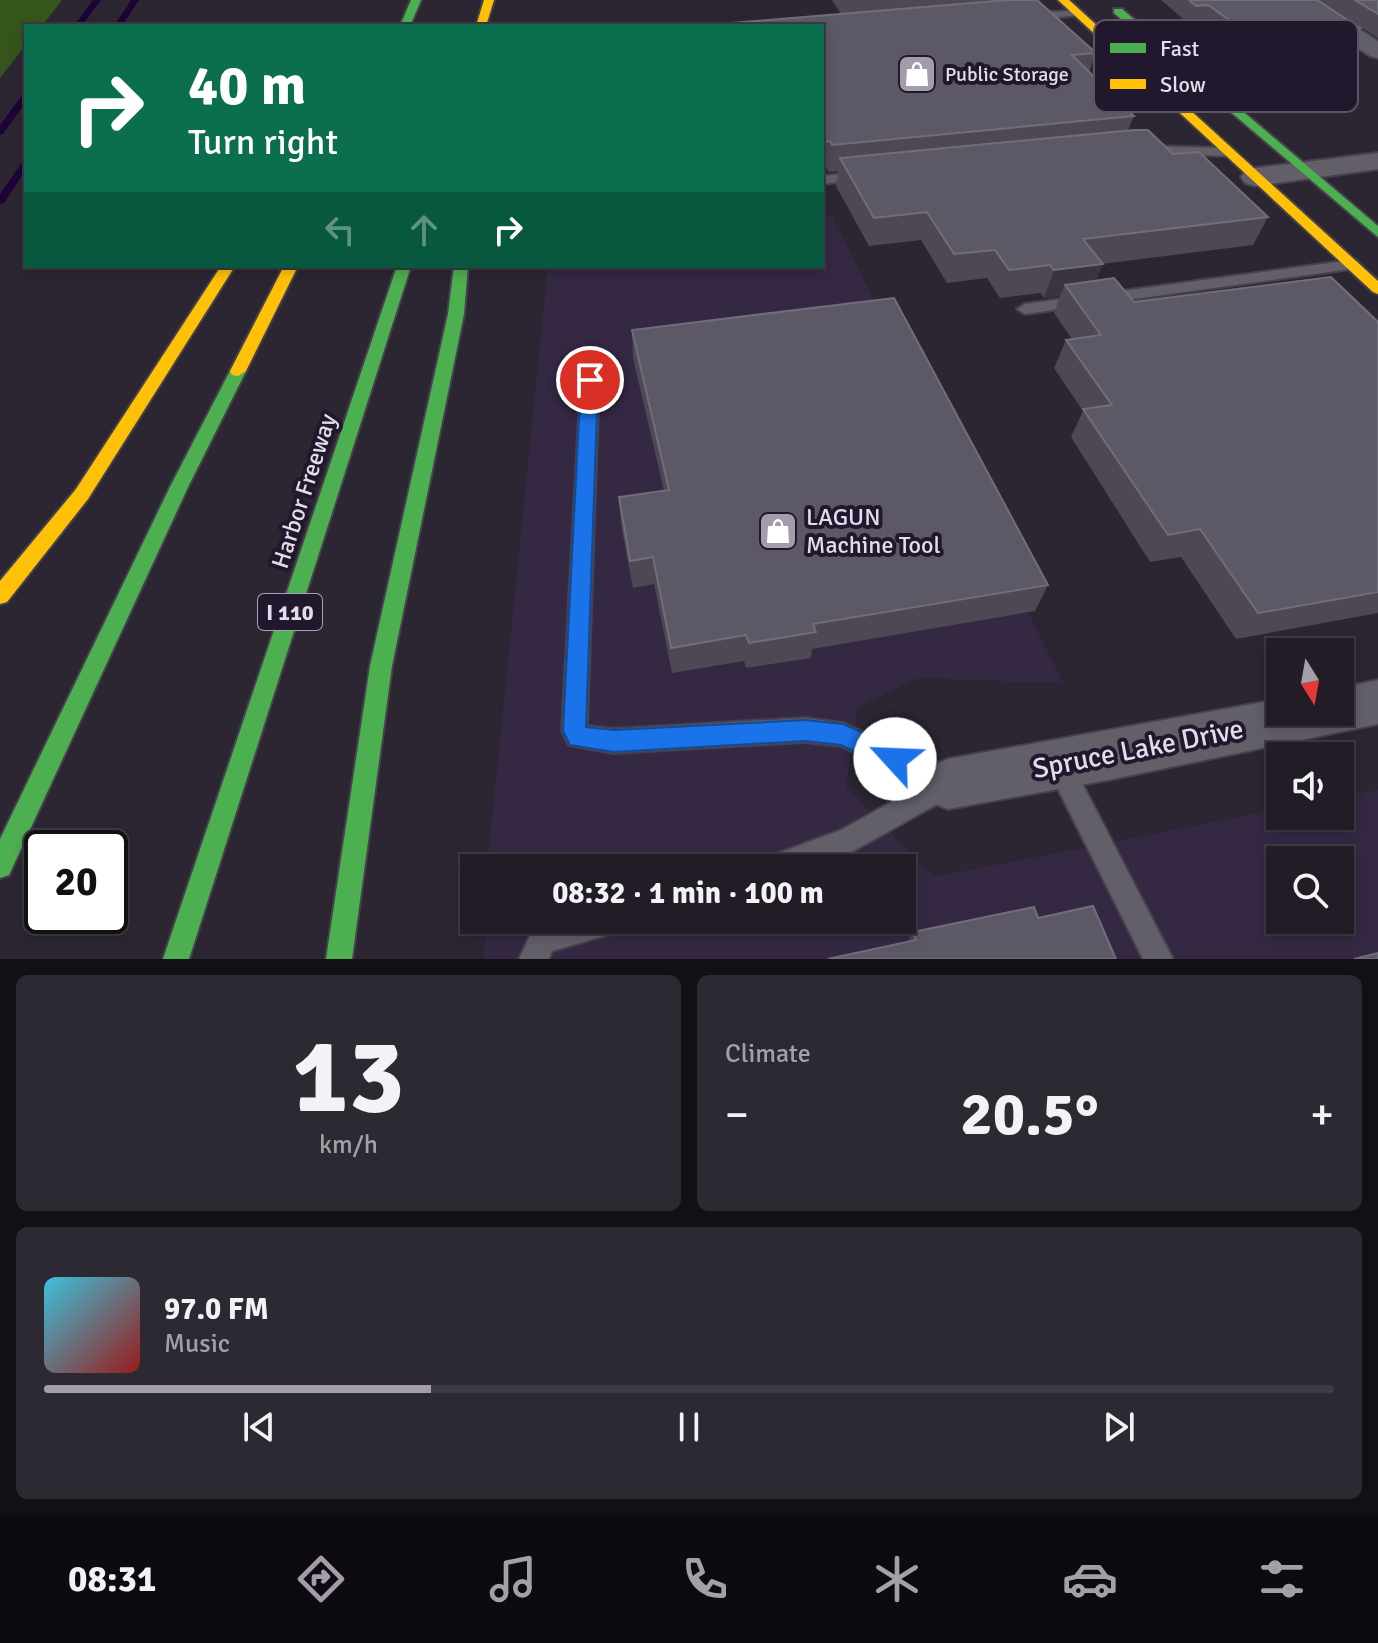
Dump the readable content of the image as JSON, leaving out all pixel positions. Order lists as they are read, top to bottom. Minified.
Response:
{"streets":{"main road":["Harbor Freeway","I 110"],"street":["Spruce Lake Drive"]},"places":{"shop":["Public Storage","LAGUN Machine Tool"]},"legend":["Fast","Slow"],"north":"bottom","page":{"turn":["40 m","Turn right"],"limit":"20","trip":"08:32 · 1 min · 100 m","tile":[["13","km/h"],"Climate"],"heat":["−","20.5°","+"],"song":["97.0 FM","Music"],"tabs":"08:31"}}
